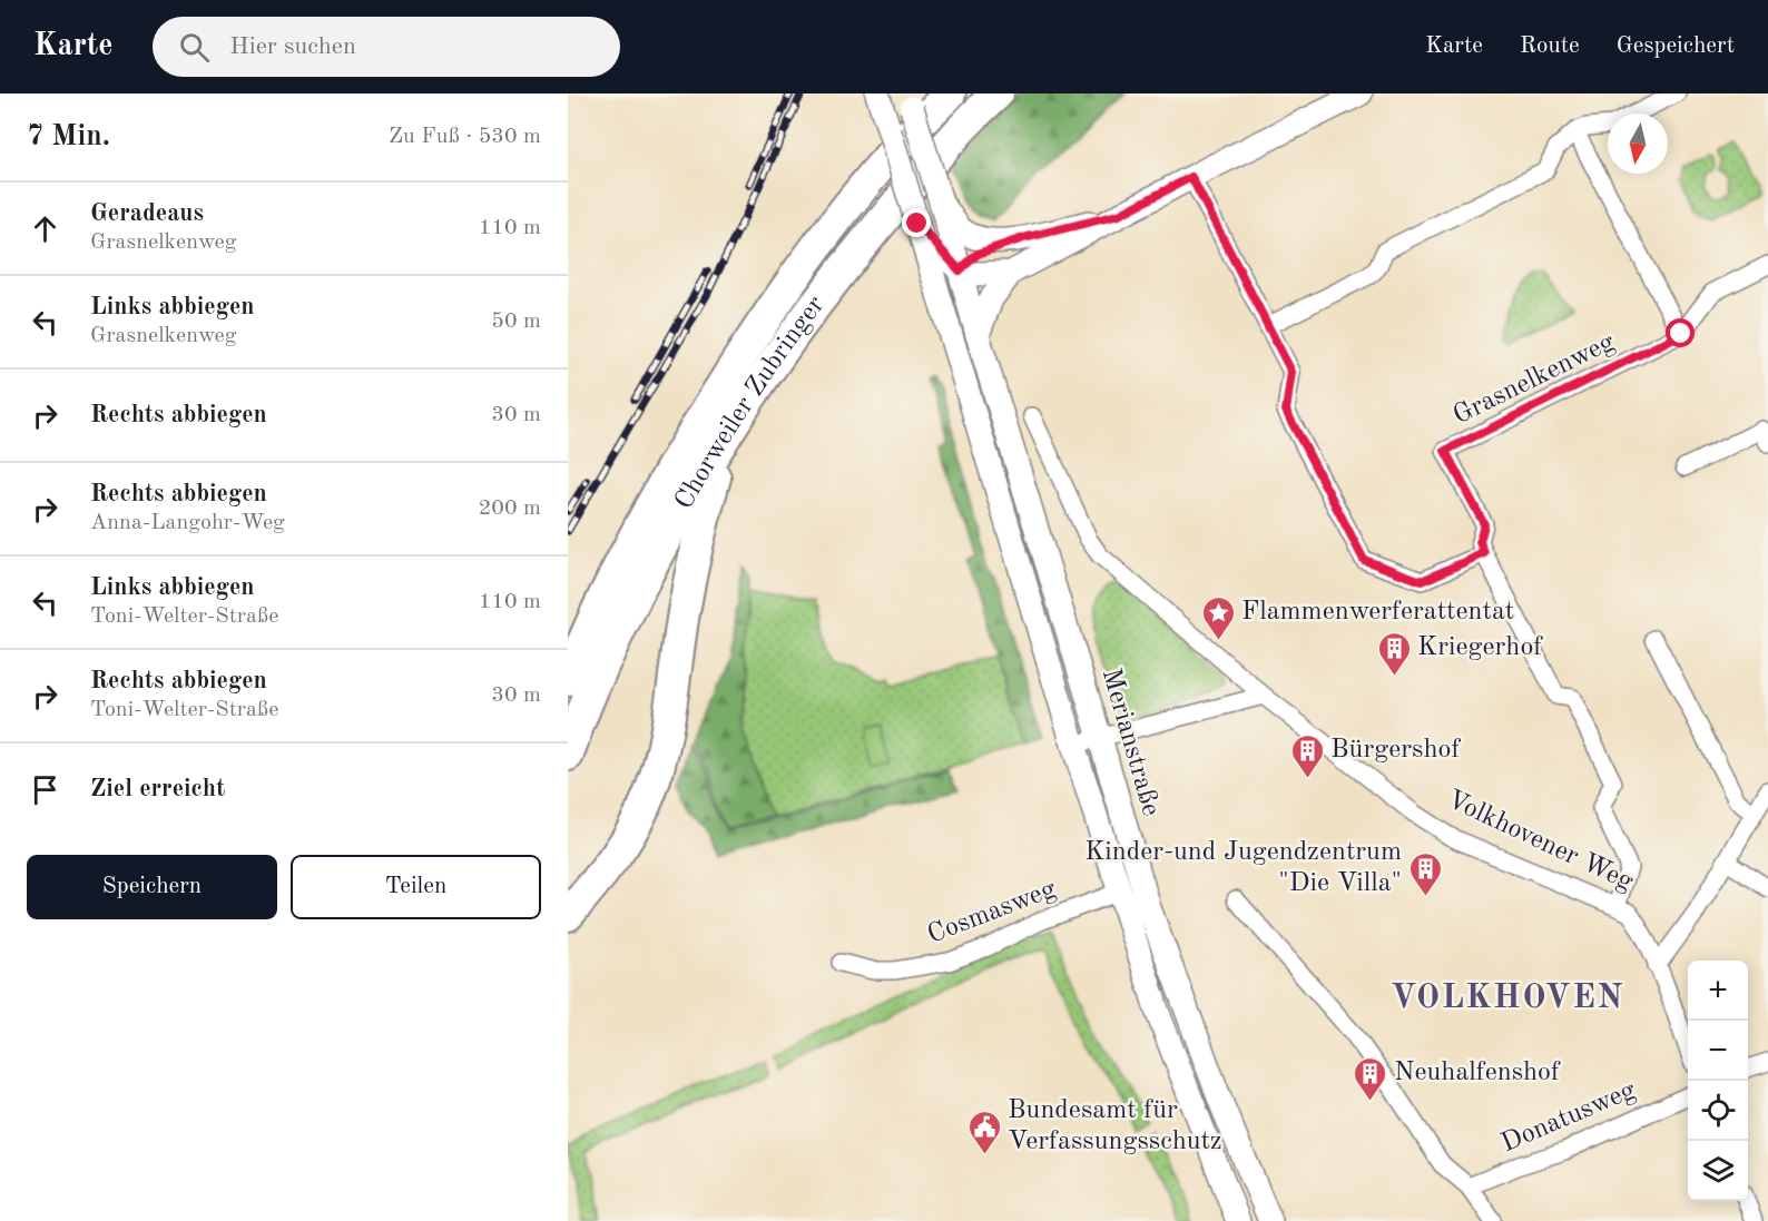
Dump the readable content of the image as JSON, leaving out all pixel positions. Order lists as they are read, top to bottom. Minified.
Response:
{"streets":{"highway":["Chorweiler Zubringer"],"street":["Grasnelkenweg","Merianstraße","Volkhovener Weg","Cosmasweg","Donatusweg"]},"crossings":[["Grasnelkenweg","Volkhovener Weg"],["Merianstraße","Cosmasweg"]],"districts":["VOLKHOVEN"],"places":{"place":["Flammenwerferattentat"],"building":["Kriegerhof","Bürgershof","Kinder-und Jugendzentrum \"Die Villa\"","Neuhalfenshof"],"public building":["Bundesamt für Verfassungsschutz"]},"north":"bottom","page":{"header":"Karte","search":"Hier suchen","nav":["Karte","Route","Gespeichert"],"heading":["7 Min.","Zu Fuß · 530 m"],"list":[["Geradeaus","Grasnelkenweg","110 m"],["Links abbiegen","Grasnelkenweg","50 m"],["Rechts abbiegen","30 m"],["Rechts abbiegen","Anna-Langohr-Weg","200 m"],["Links abbiegen","Toni-Welter-Straße","110 m"],["Rechts abbiegen","Toni-Welter-Straße","30 m"],"Ziel erreicht"],"buttons":["Speichern","Teilen"],"map_buttons":["+","−"]}}
